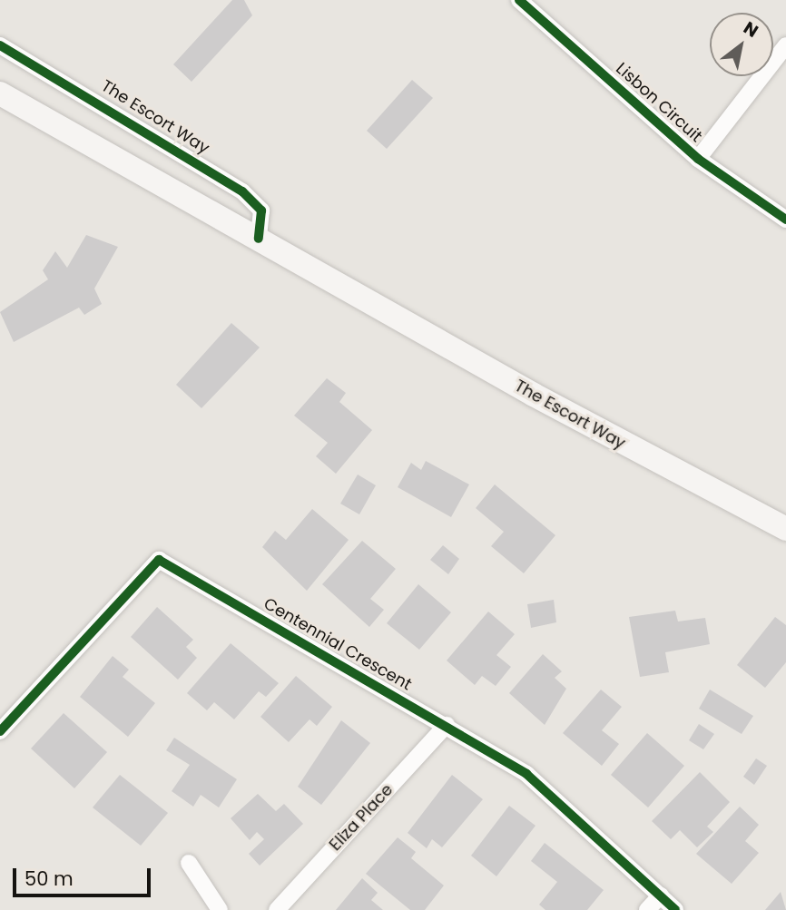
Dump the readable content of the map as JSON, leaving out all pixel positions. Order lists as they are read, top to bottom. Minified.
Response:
{"streets":{"main road":["The Escort Way"],"street":["Lisbon Circuit","Centennial Crescent","Eliza Place"]},"crossings":[["Centennial Crescent","Eliza Place"]],"scale_bar":"50 m","north":"top right"}
